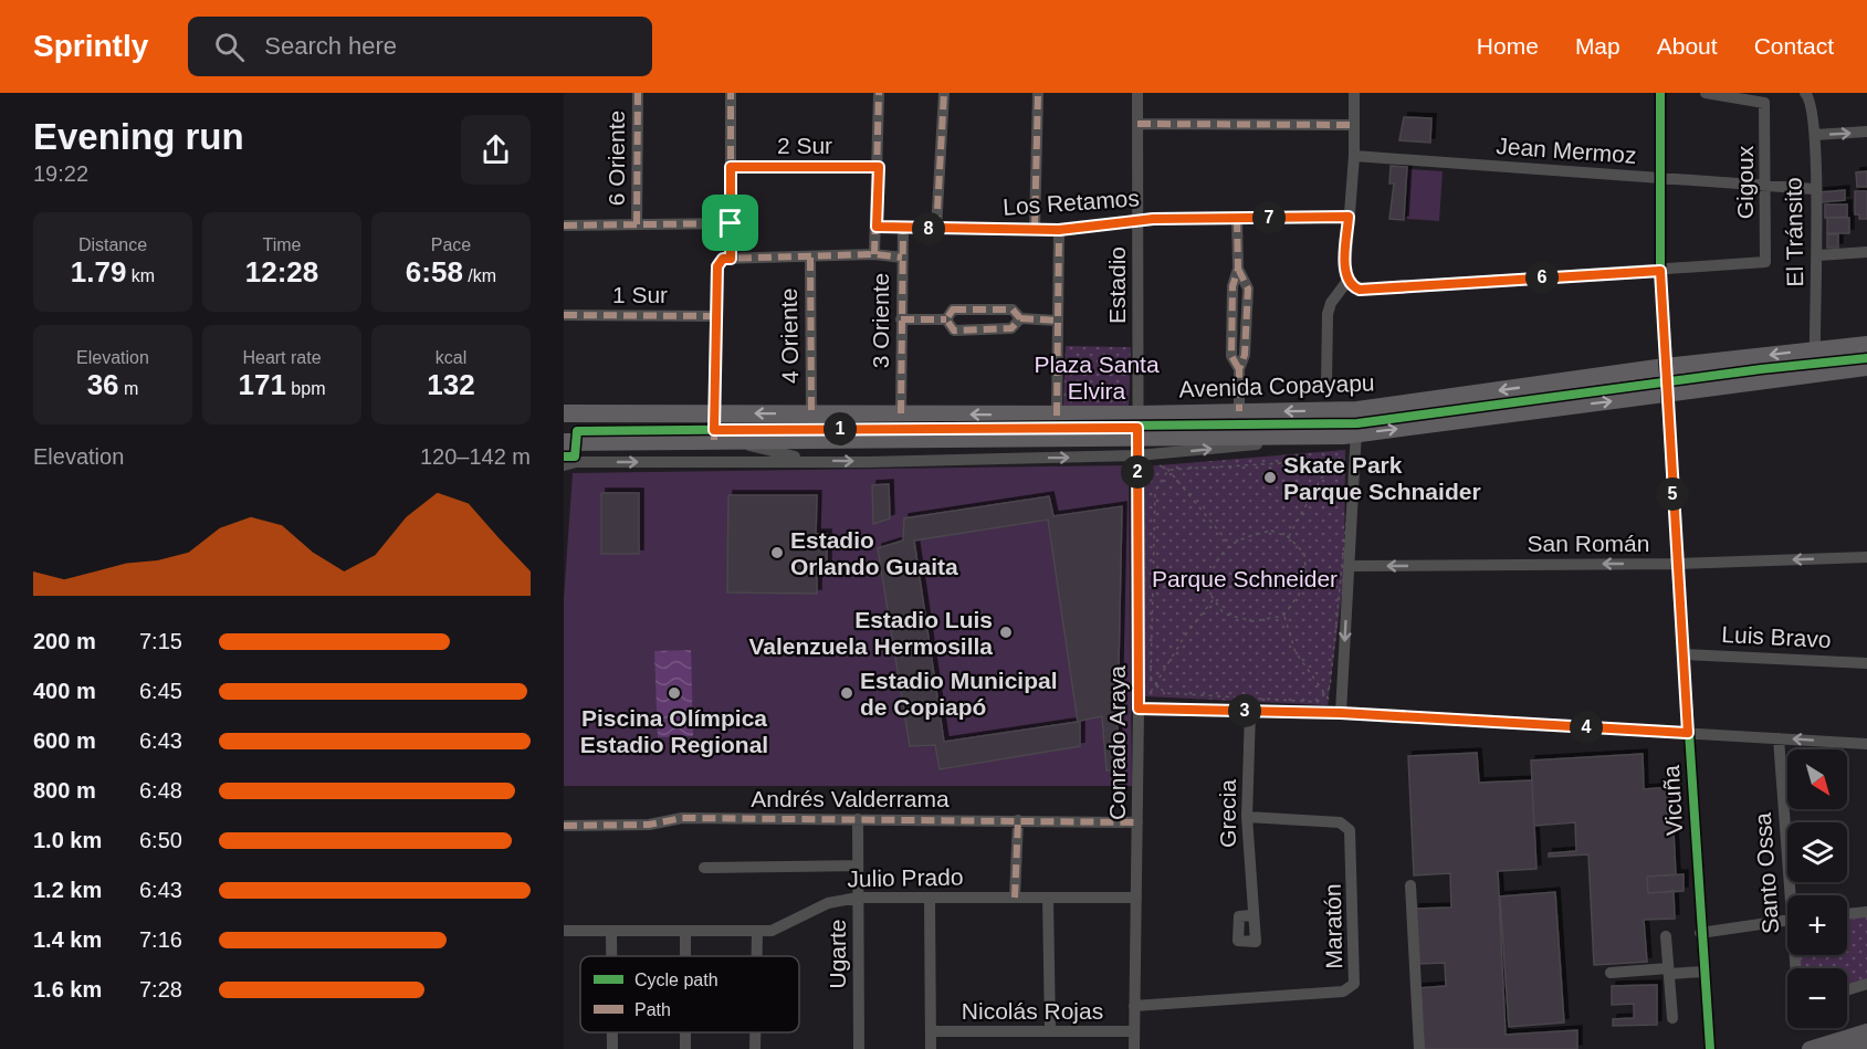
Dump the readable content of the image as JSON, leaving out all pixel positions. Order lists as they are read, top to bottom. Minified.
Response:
{"streets":{"highway":["Avenida Copayapu"],"street":["2 Sur","Jean Mermoz","6 Oriente","Gigoux","Los Retamos","El Tránsito","Estadio","1 Sur","3 Oriente","4 Oriente","San Román","Luis Bravo","Conrado Araya","Andrés Valderrama","Vicuña","Grecia","Santo Ossa","Julio Prado","Maratón","Ugarte","Nicolás Rojas"]},"crossings":[["Jean Mermoz","Gigoux"],["Jean Mermoz","El Tránsito"],["Jean Mermoz","Vicuña"],["Gigoux","Vicuña"],["Los Retamos","Estadio"],["Los Retamos","3 Oriente"],["El Tránsito","Avenida Copayapu"],["Estadio","Avenida Copayapu"],["Estadio","Conrado Araya"],["3 Oriente","Avenida Copayapu"],["4 Oriente","Avenida Copayapu"],["Avenida Copayapu","Conrado Araya"],["Avenida Copayapu","Vicuña"],["San Román","Vicuña"],["Luis Bravo","Vicuña"],["Conrado Araya","Andrés Valderrama"],["Conrado Araya","Julio Prado"],["Conrado Araya","Maratón"],["Conrado Araya","Nicolás Rojas"],["Andrés Valderrama","Ugarte"],["Grecia","Maratón"],["Julio Prado","Ugarte"]],"one_way":["San Román"],"parks":["Plaza Santa Elvira","Parque Schneider"],"places":["Skate Park Parque Schnaider","Estadio Orlando Guaita","Estadio Luis Valenzuela Hermosilla","Piscina Olímpica Estadio Regional","Estadio Municipal de Copiapó"],"legend":["Cycle path","Path"],"north":"bottom right","page":{"header":"Sprintly","search":"Search here","nav":["Home","Map","About","Contact"],"heading":["Evening run","19:22"],"pins":["7","8","6","1","2","5","3","4"],"stats":[["Distance","1.79 km"],["Time","12:28"],["Pace","6:58 /km"],["Elevation","36 m"],["Heart rate","171 bpm"],["kcal","132"]],"chart":["Elevation","120–142 m"],"list":[{"name":"200 m","note":"7:15"},{"name":"400 m","note":"6:45"},{"name":"600 m","note":"6:43"},{"name":"800 m","note":"6:48"},{"name":"1.0 km","note":"6:50"},{"name":"1.2 km","note":"6:43"},{"name":"1.4 km","note":"7:16"},{"name":"1.6 km","note":"7:28"}],"map_buttons":["+","−"]}}
